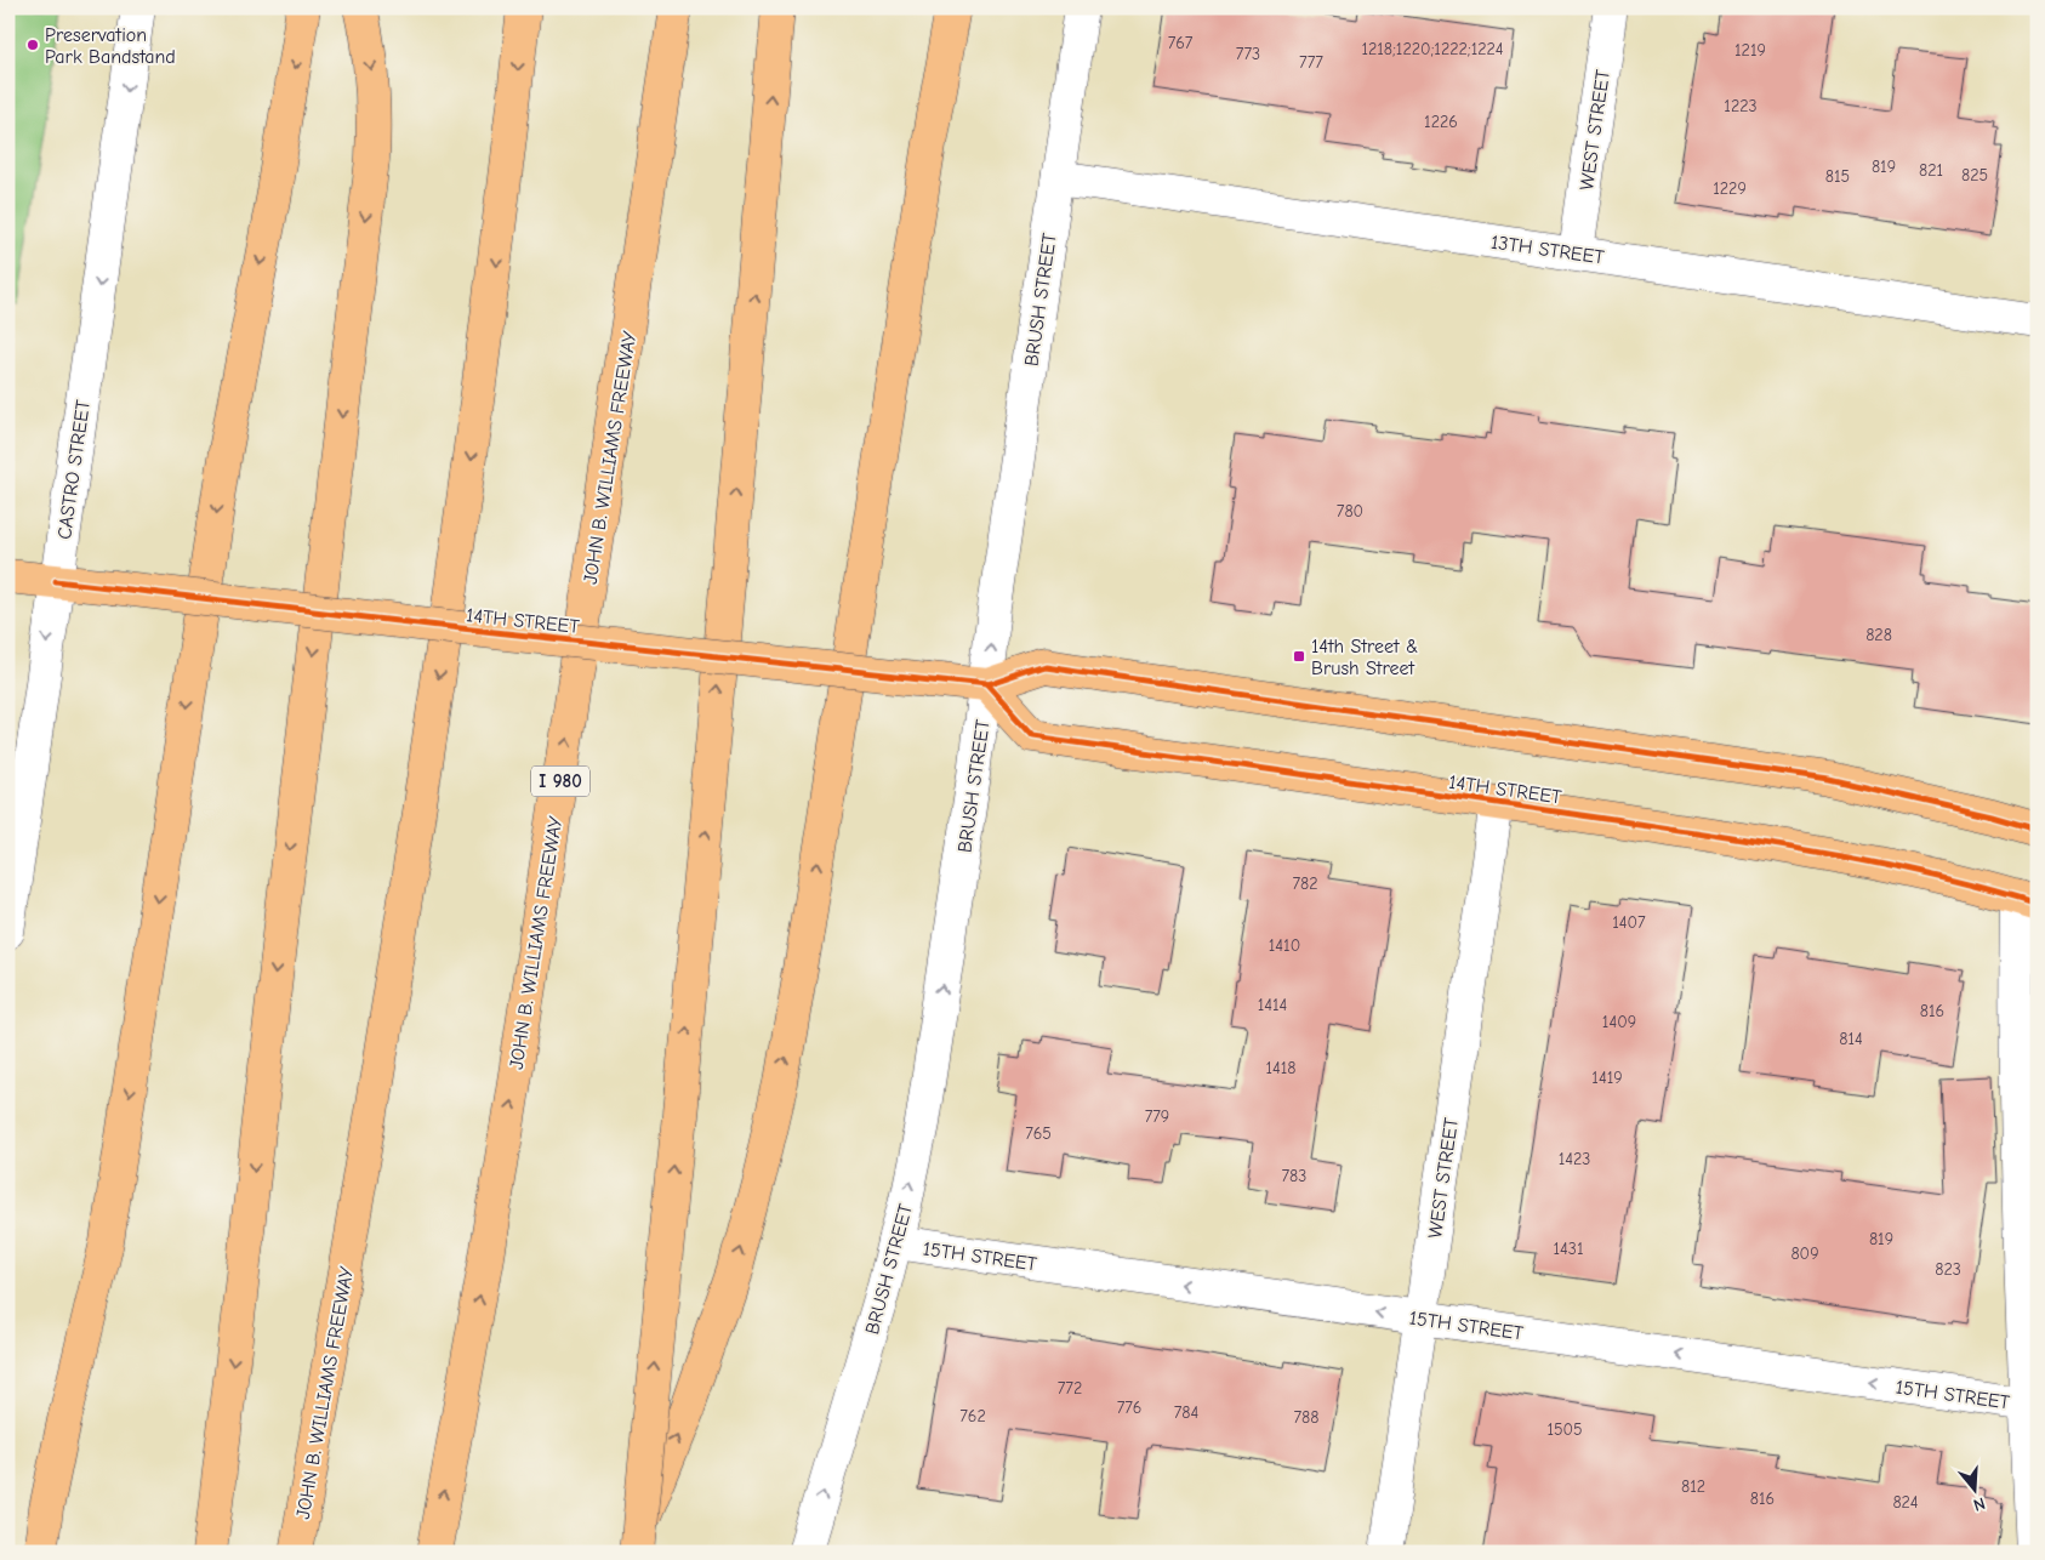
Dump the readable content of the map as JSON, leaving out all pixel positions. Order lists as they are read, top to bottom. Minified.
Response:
{"streets":{"main road":["JOHN B. WILLIAMS FREEWAY","14TH STREET","I 980"],"street":["WEST STREET","13TH STREET","BRUSH STREET","CASTRO STREET","15TH STREET"]},"crossings":[["WEST STREET","13TH STREET"],["WEST STREET","14TH STREET"],["WEST STREET","15TH STREET"],["13TH STREET","BRUSH STREET"],["BRUSH STREET","14TH STREET"],["BRUSH STREET","15TH STREET"],["CASTRO STREET","14TH STREET"]],"one_way":["BRUSH STREET","CASTRO STREET","15TH STREET"],"places":{"other":["Preservation Park Bandstand"],"transit":["14th Street & Brush Street"]},"house_numbers":["767","1218;1220;1222;1224","1219","773","777","1223","1226","819","821","825","815","1229","780","828","782","1407","1410","1414","816","1409","814","1418","1419","779","765","1423","783","819","1431","809","823","772","776","784","762","788","1505","812","816","824"],"north":"bottom"}
